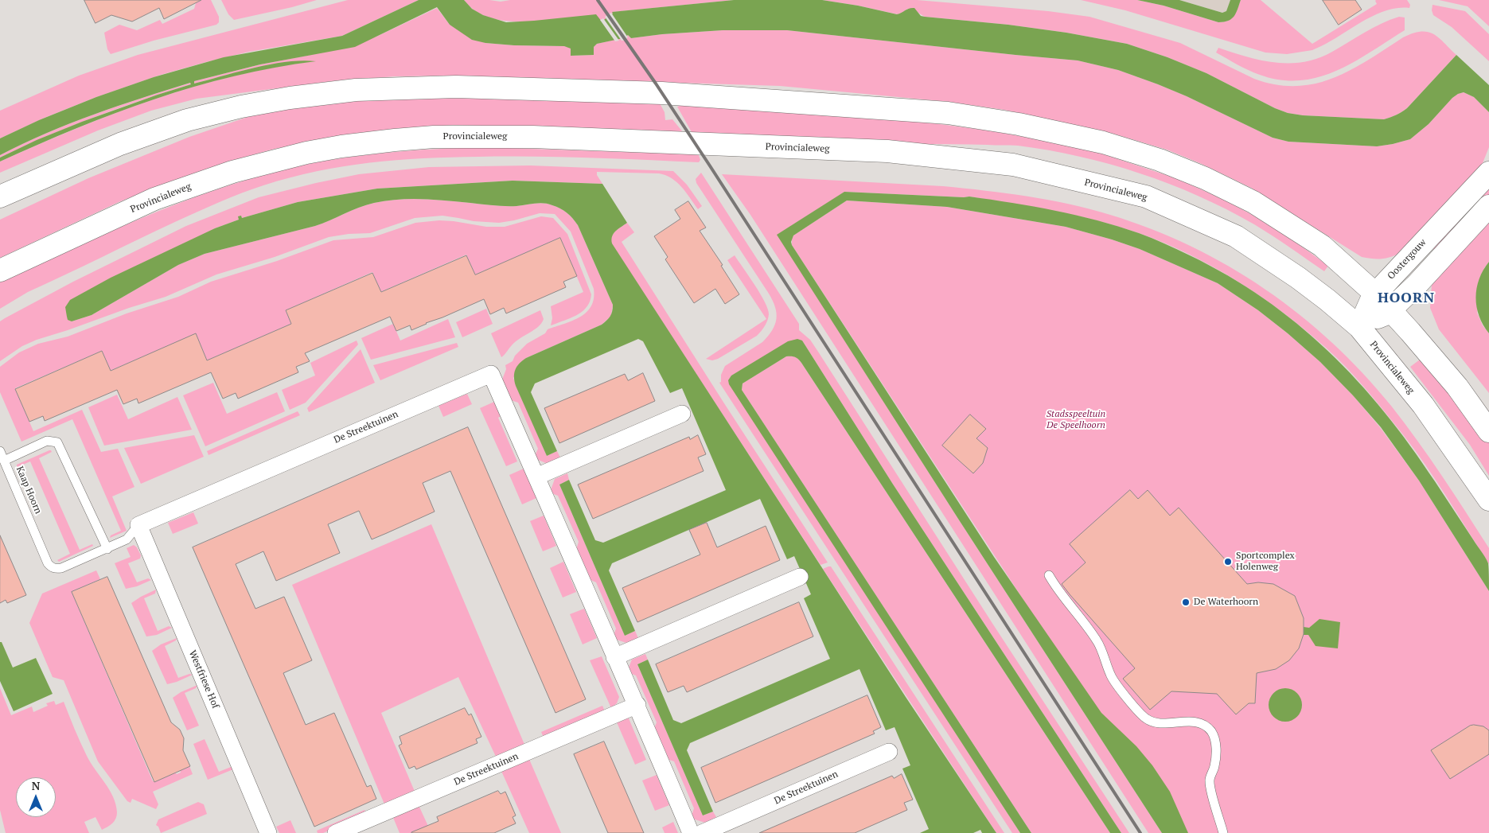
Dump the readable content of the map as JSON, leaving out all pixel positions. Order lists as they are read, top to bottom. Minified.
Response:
{"streets":{"main road":["Provincialeweg","Oostergouw"],"street":["De Streektuinen","Westfriese Hof"],"lane":["Kaap Hoorn"]},"crossings":[["Provincialeweg","Oostergouw"],["De Streektuinen","Kaap Hoorn"],["De Streektuinen","Westfriese Hof"],["Kaap Hoorn","Westfriese Hof"]],"districts":["HOORN"],"parks":["Stadsspeeltuin De Speelhoorn"],"places":["Sportcomplex Holenweg","De Waterhoorn"],"north":"top"}
